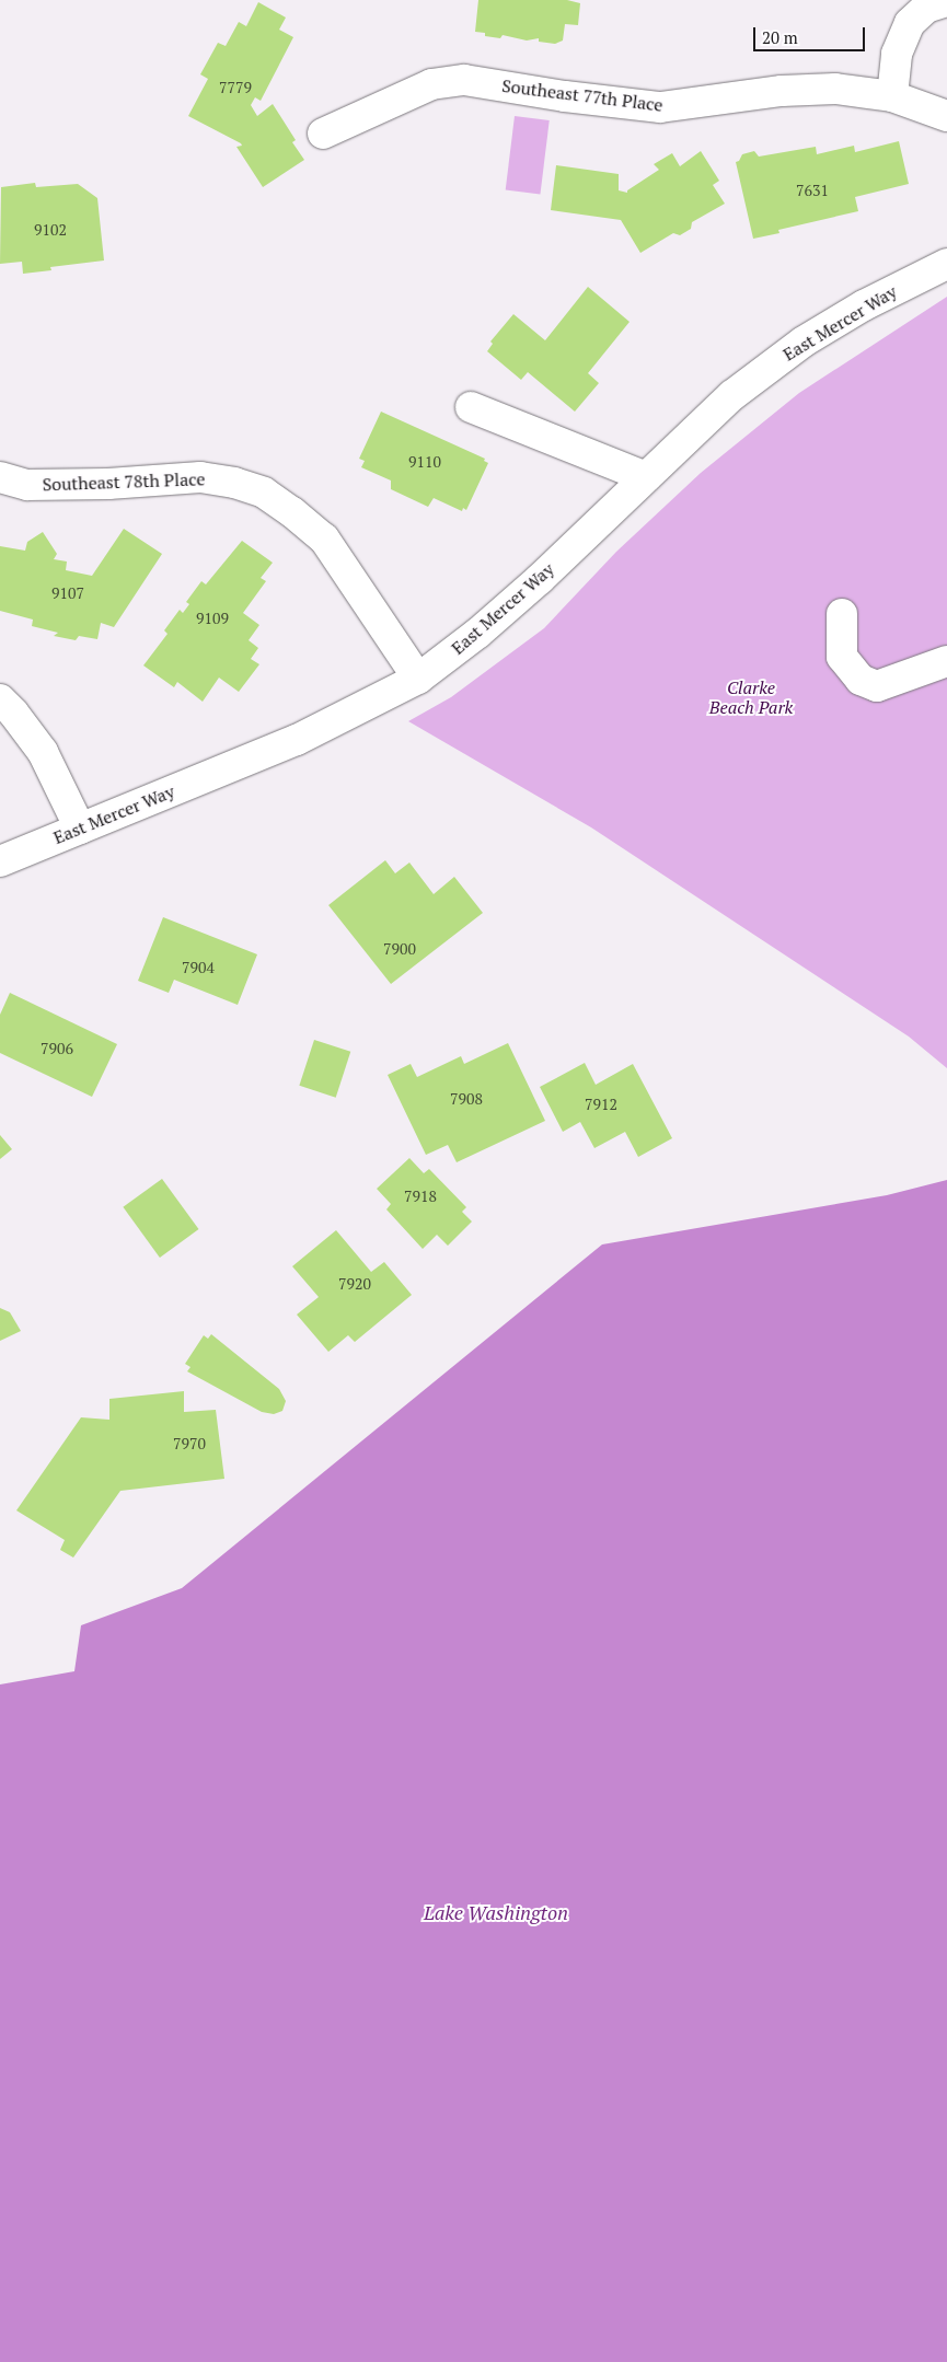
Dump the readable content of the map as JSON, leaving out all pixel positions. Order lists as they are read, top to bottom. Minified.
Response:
{"streets":{"street":["Southeast 77th Place","East Mercer Way","Southeast 78th Place"]},"crossings":[["East Mercer Way","Southeast 78th Place"]],"water":["Lake Washington"],"parks":["Clarke Beach Park"],"house_numbers":["7779","7631","9102","9110","9107","9109","7900","7904","7906","7908","7912","7918","7920","7970"],"scale_bar":"20 m"}
